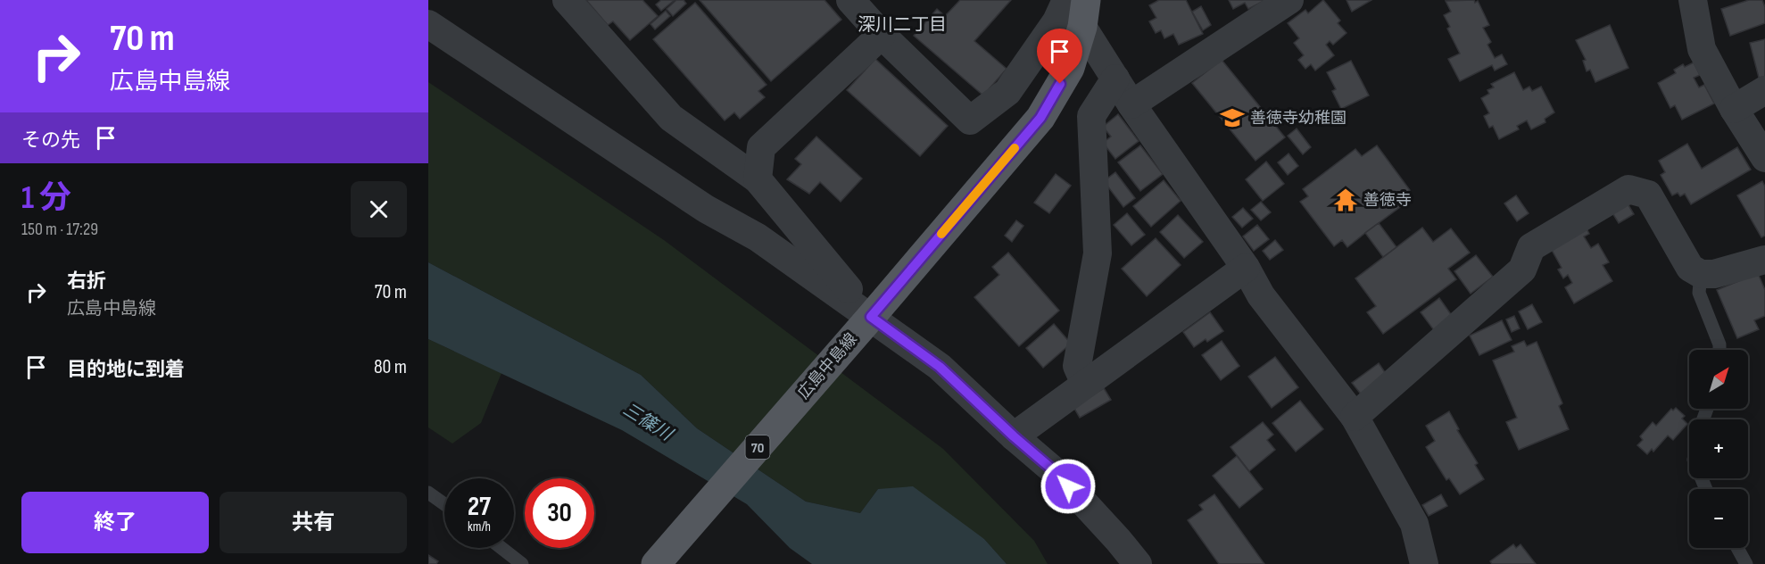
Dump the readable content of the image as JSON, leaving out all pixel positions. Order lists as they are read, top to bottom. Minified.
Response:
{"streets":{"main road":["広島中島線","70"]},"districts":["深川二丁目"],"water":["三篠川"],"places":{"school or university":["善徳寺幼稚園"],"temple":["善徳寺"]},"north":"top right","page":{"turn":["70 m","広島中島線"],"then":"その先","heading":["1 分","150 m · 17:29"],"list":[{"name":"右折","note":"広島中島線","value":"70 m"},{"name":"目的地に到着","value":"80 m"}],"map_buttons":["+","−"],"speed":"27 km/h","limit":"30","buttons":["終了","共有"]}}
